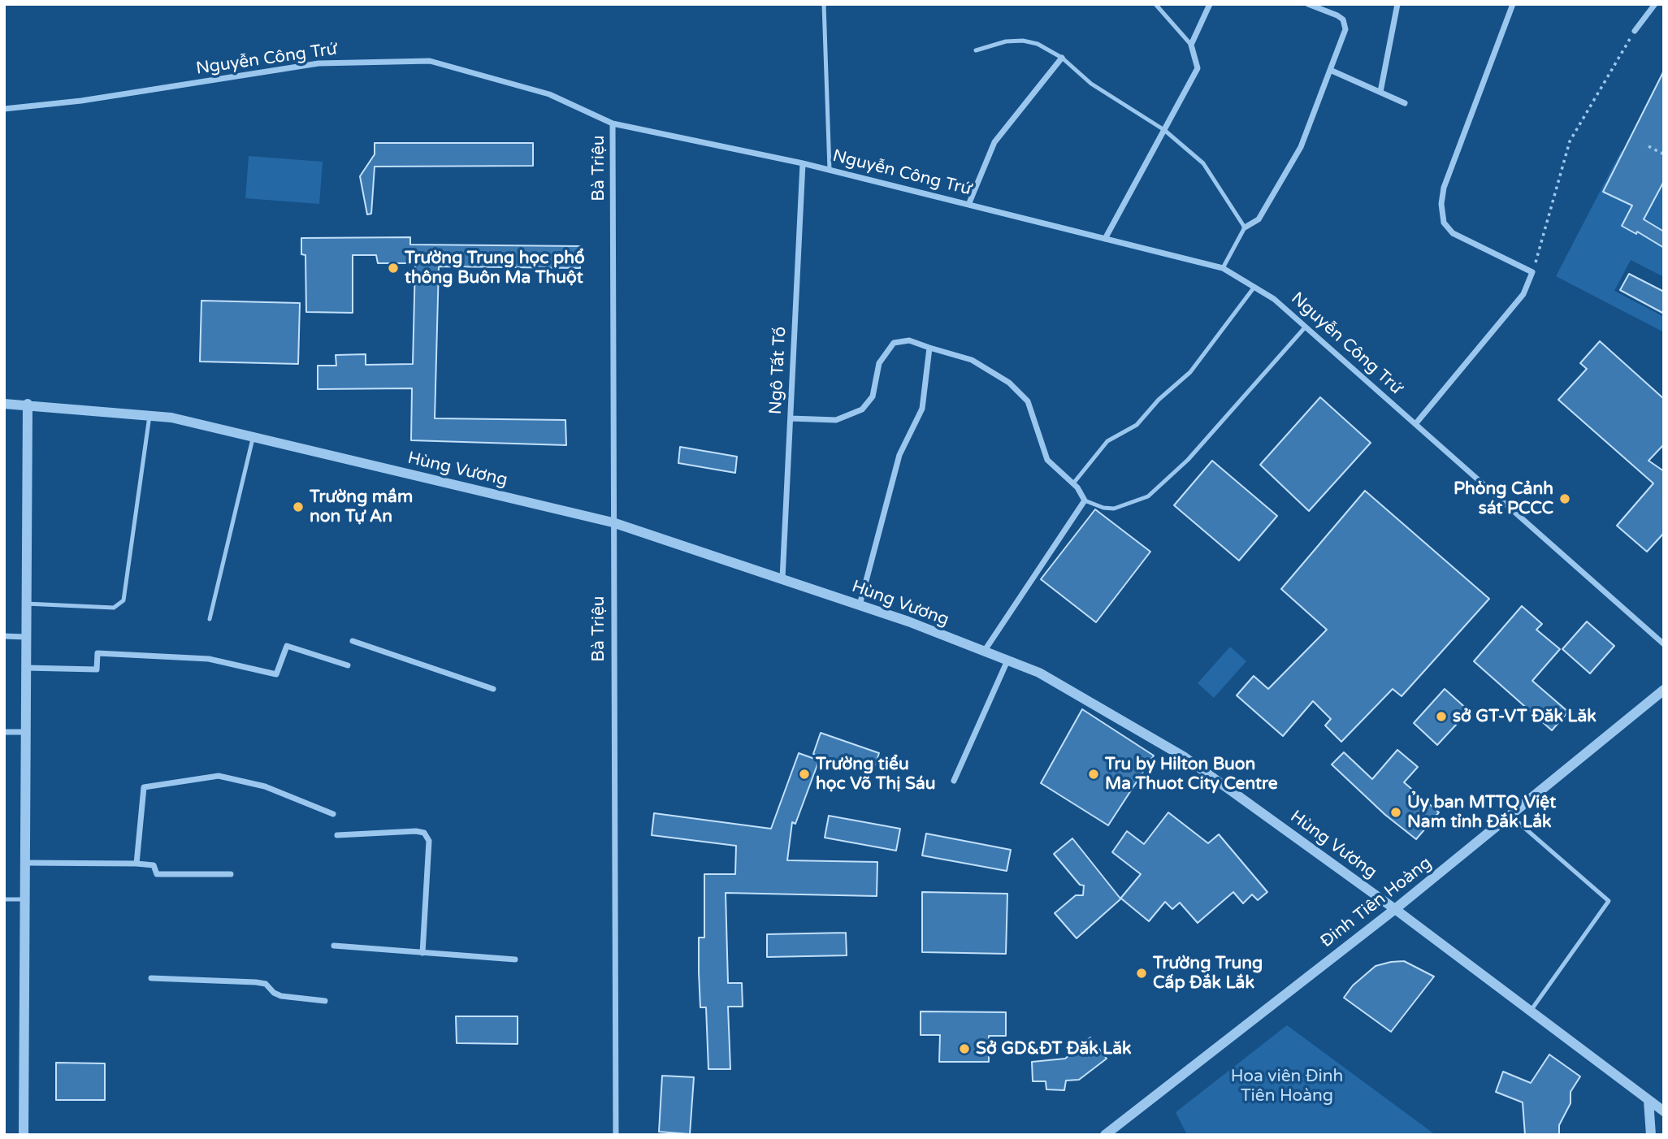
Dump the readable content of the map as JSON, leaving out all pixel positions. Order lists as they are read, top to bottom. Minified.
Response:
{"streets":{"street":["Nguyễn Công Trứ","Bà Triệu","Ngô Tất Tố","Hùng Vương","Đinh Tiên Hoàng"]},"crossings":[["Nguyễn Công Trứ","Bà Triệu"],["Nguyễn Công Trứ","Ngô Tất Tố"],["Bà Triệu","Hùng Vương"],["Ngô Tất Tố","Hùng Vương"],["Hùng Vương","Đinh Tiên Hoàng"]],"parks":["Hoa viên Đinh Tiên Hoàng"],"places":["Trường Trung học phổ thông Buôn Ma Thuột","Phòng Cảnh sát PCCC","Trường mầm non Tự An","sở GT-VT Đăk Lăk","Trường tiểu học Võ Thị Sáu","Tru by Hilton Buon Ma Thuot City Centre","Ủy ban MTTQ Việt Nam tỉnh Đắk Lắk","Trường Trung Cấp Đắk Lắk","Sở GD&ĐT Đăk Lăk"]}
